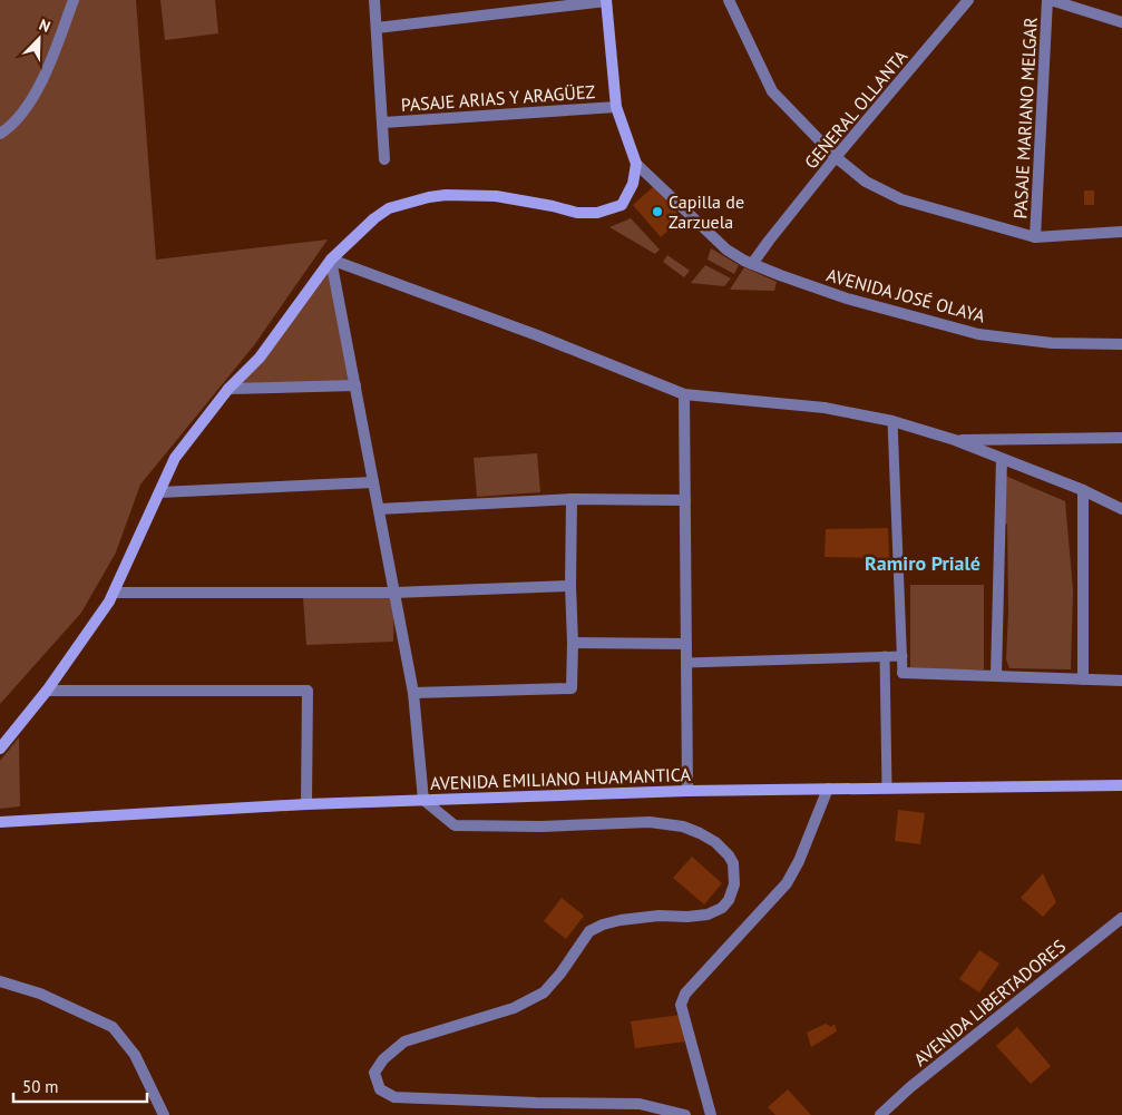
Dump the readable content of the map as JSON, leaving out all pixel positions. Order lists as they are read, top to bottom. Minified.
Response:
{"streets":{"street":["PASAJE ARIAS Y ARAGÜEZ","GENERAL OLLANTA","PASAJE MARIANO MELGAR","AVENIDA JOSÉ OLAYA","AVENIDA EMILIANO HUAMANTICA","AVENIDA LIBERTADORES"]},"crossings":[["GENERAL OLLANTA","AVENIDA JOSÉ OLAYA"]],"districts":["Ramiro Prialé"],"places":["Capilla de Zarzuela"],"scale_bar":"50 m","north":"top right"}
